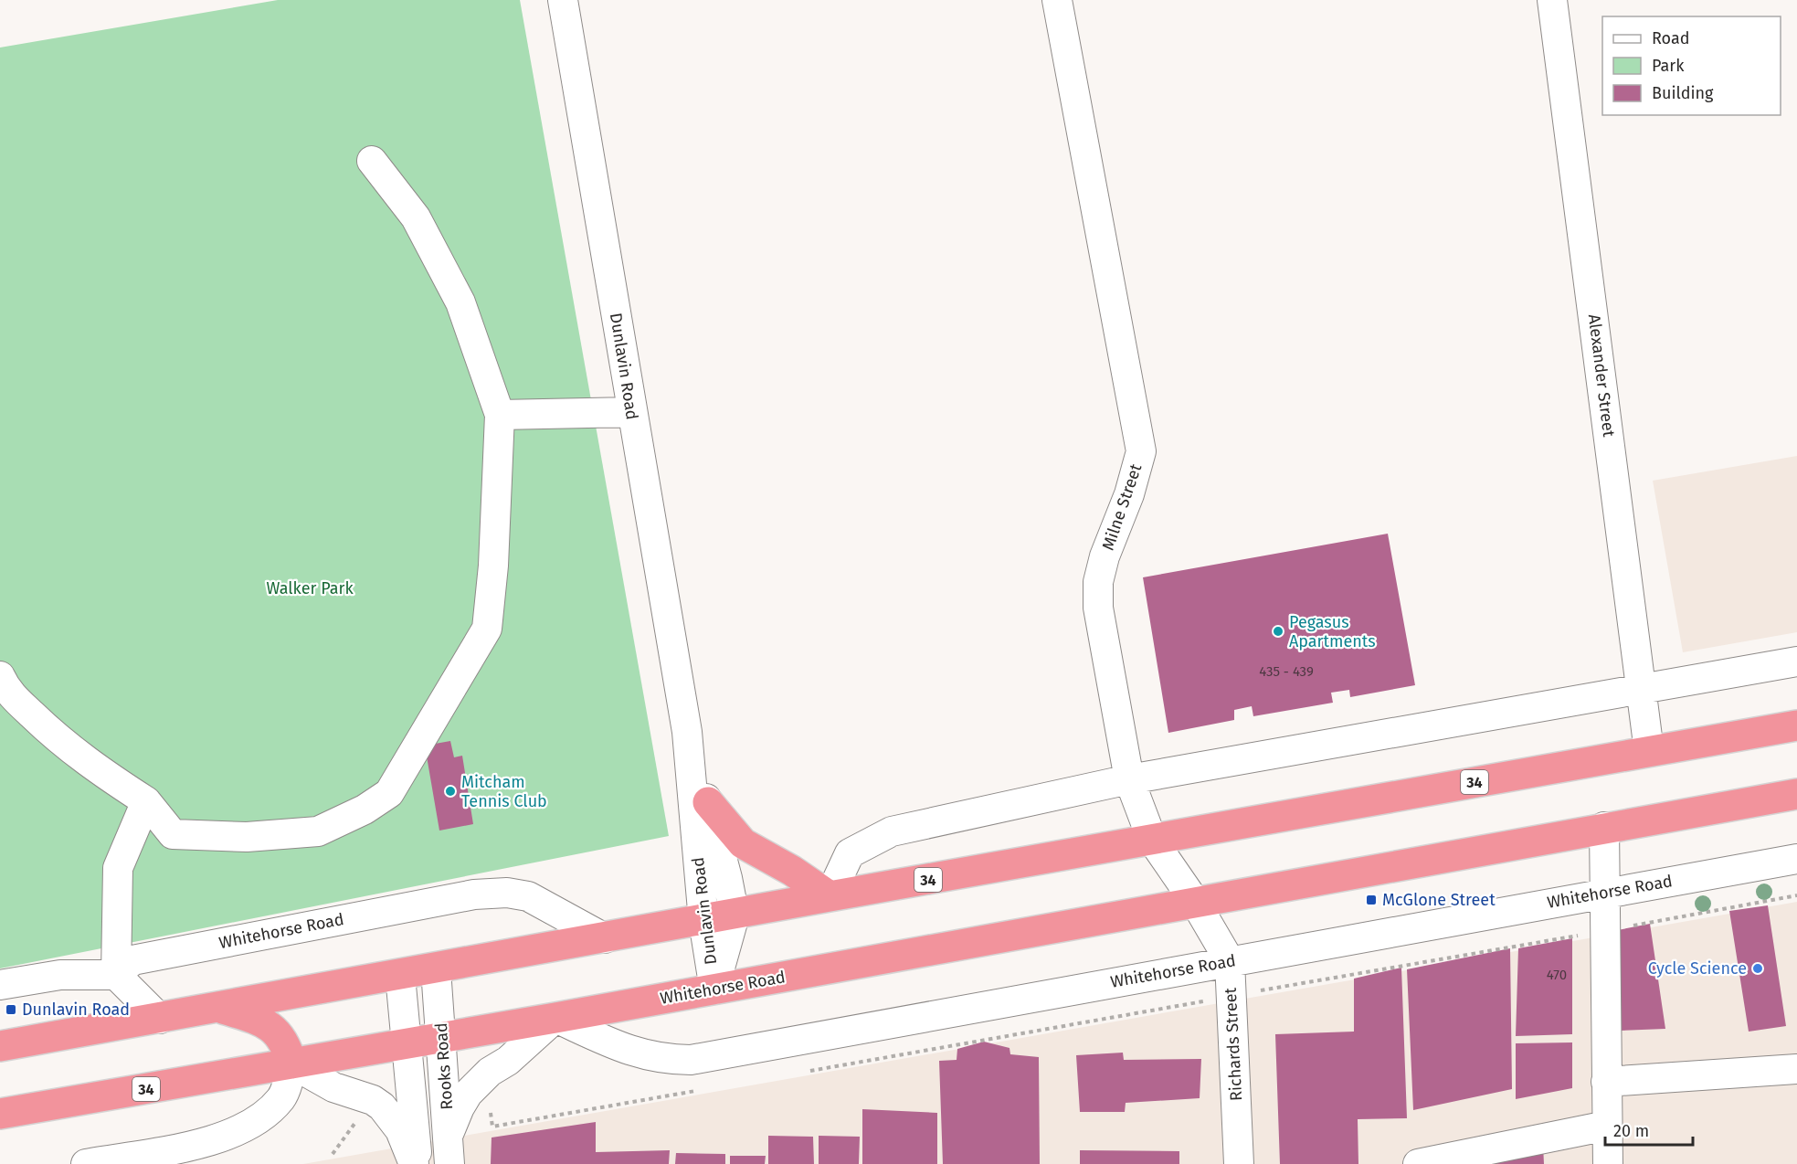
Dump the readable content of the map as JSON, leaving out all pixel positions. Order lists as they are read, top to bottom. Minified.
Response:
{"streets":{"highway":["34","Whitehorse Road"],"street":["Dunlavin Road","Alexander Street","Milne Street","Richards Street","Rooks Road"]},"crossings":[["Dunlavin Road","34"],["Dunlavin Road","Whitehorse Road"],["Alexander Street","34"],["Milne Street","34"],["Milne Street","Whitehorse Road"],["Milne Street","Richards Street"],["34","Whitehorse Road"],["34","Rooks Road"],["Whitehorse Road","Richards Street"],["Whitehorse Road","Rooks Road"]],"parks":["Walker Park"],"places":{"other":["Pegasus Apartments","Mitcham Tennis Club","Cycle Science"],"transit":["McGlone Street","Dunlavin Road"]},"house_numbers":["435 - 439","470"],"legend":["Road","Park","Building"],"scale_bar":"20 m"}
